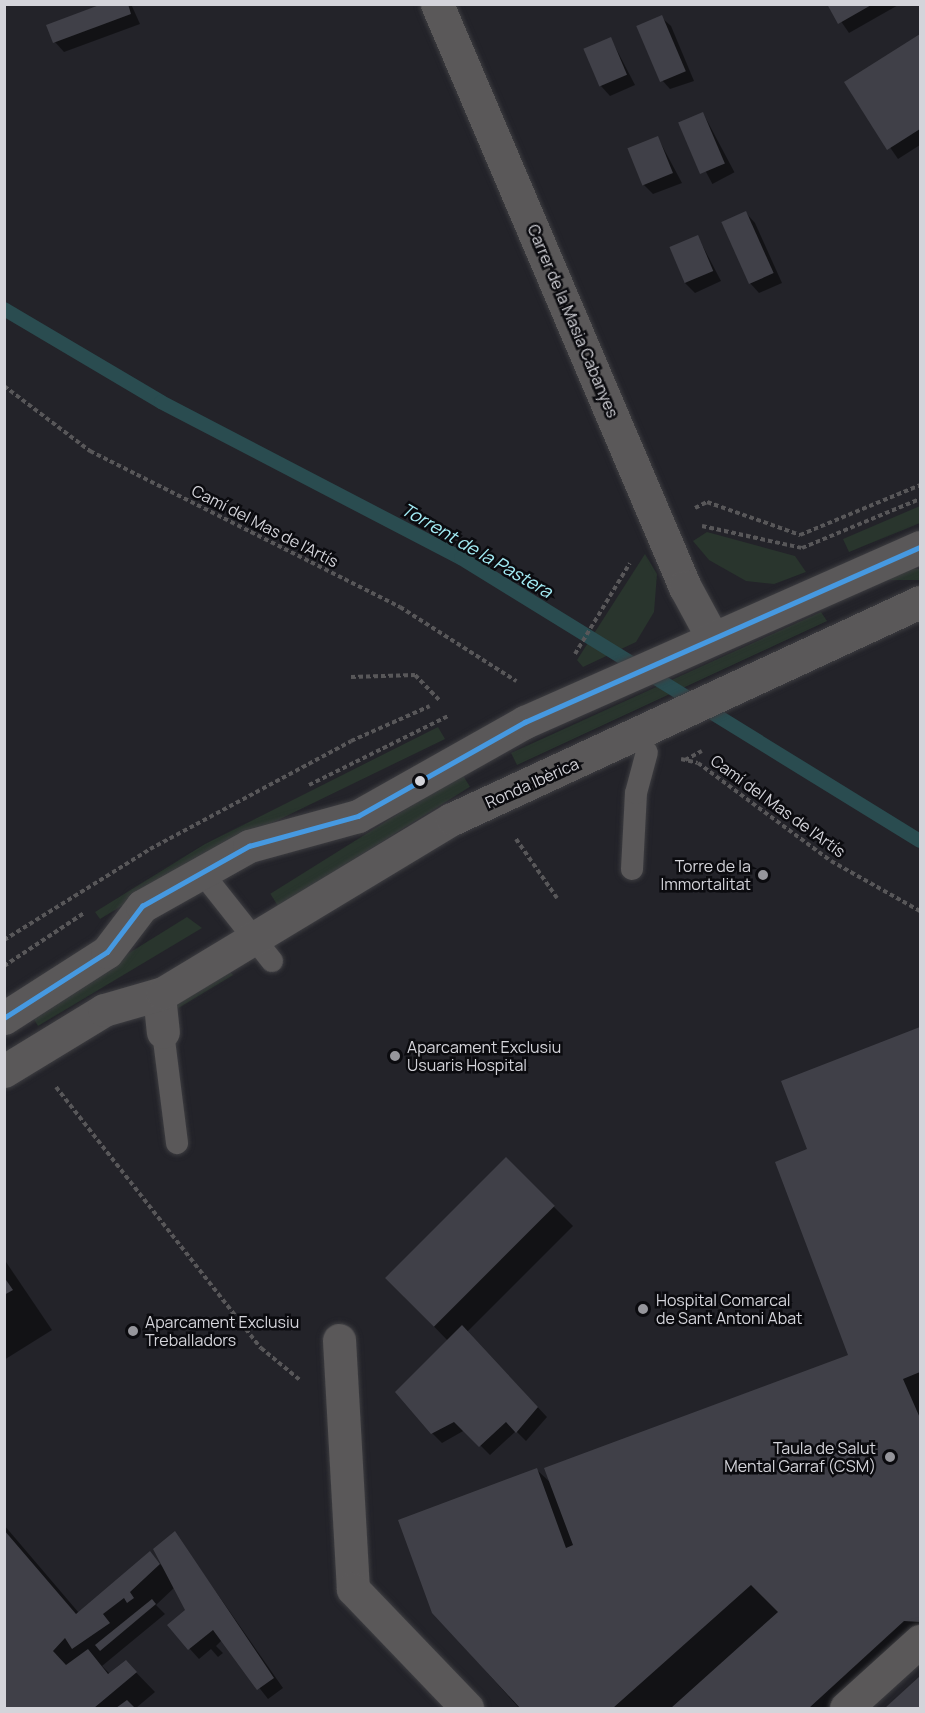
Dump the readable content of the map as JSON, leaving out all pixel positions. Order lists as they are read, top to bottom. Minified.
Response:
{"streets":{"street":["Carrer de la Masia Cabanyes","Ronda Ibèrica"],"path":["Camí del Mas de l'Artís"]},"water":["Torrent de la Pastera"],"places":["Torre de la Immortalitat","Aparcament Exclusiu Usuaris Hospital","Hospital Comarcal de Sant Antoni Abat","Aparcament Exclusiu Treballadors","Taula de Salut Mental Garraf (CSM)"]}
